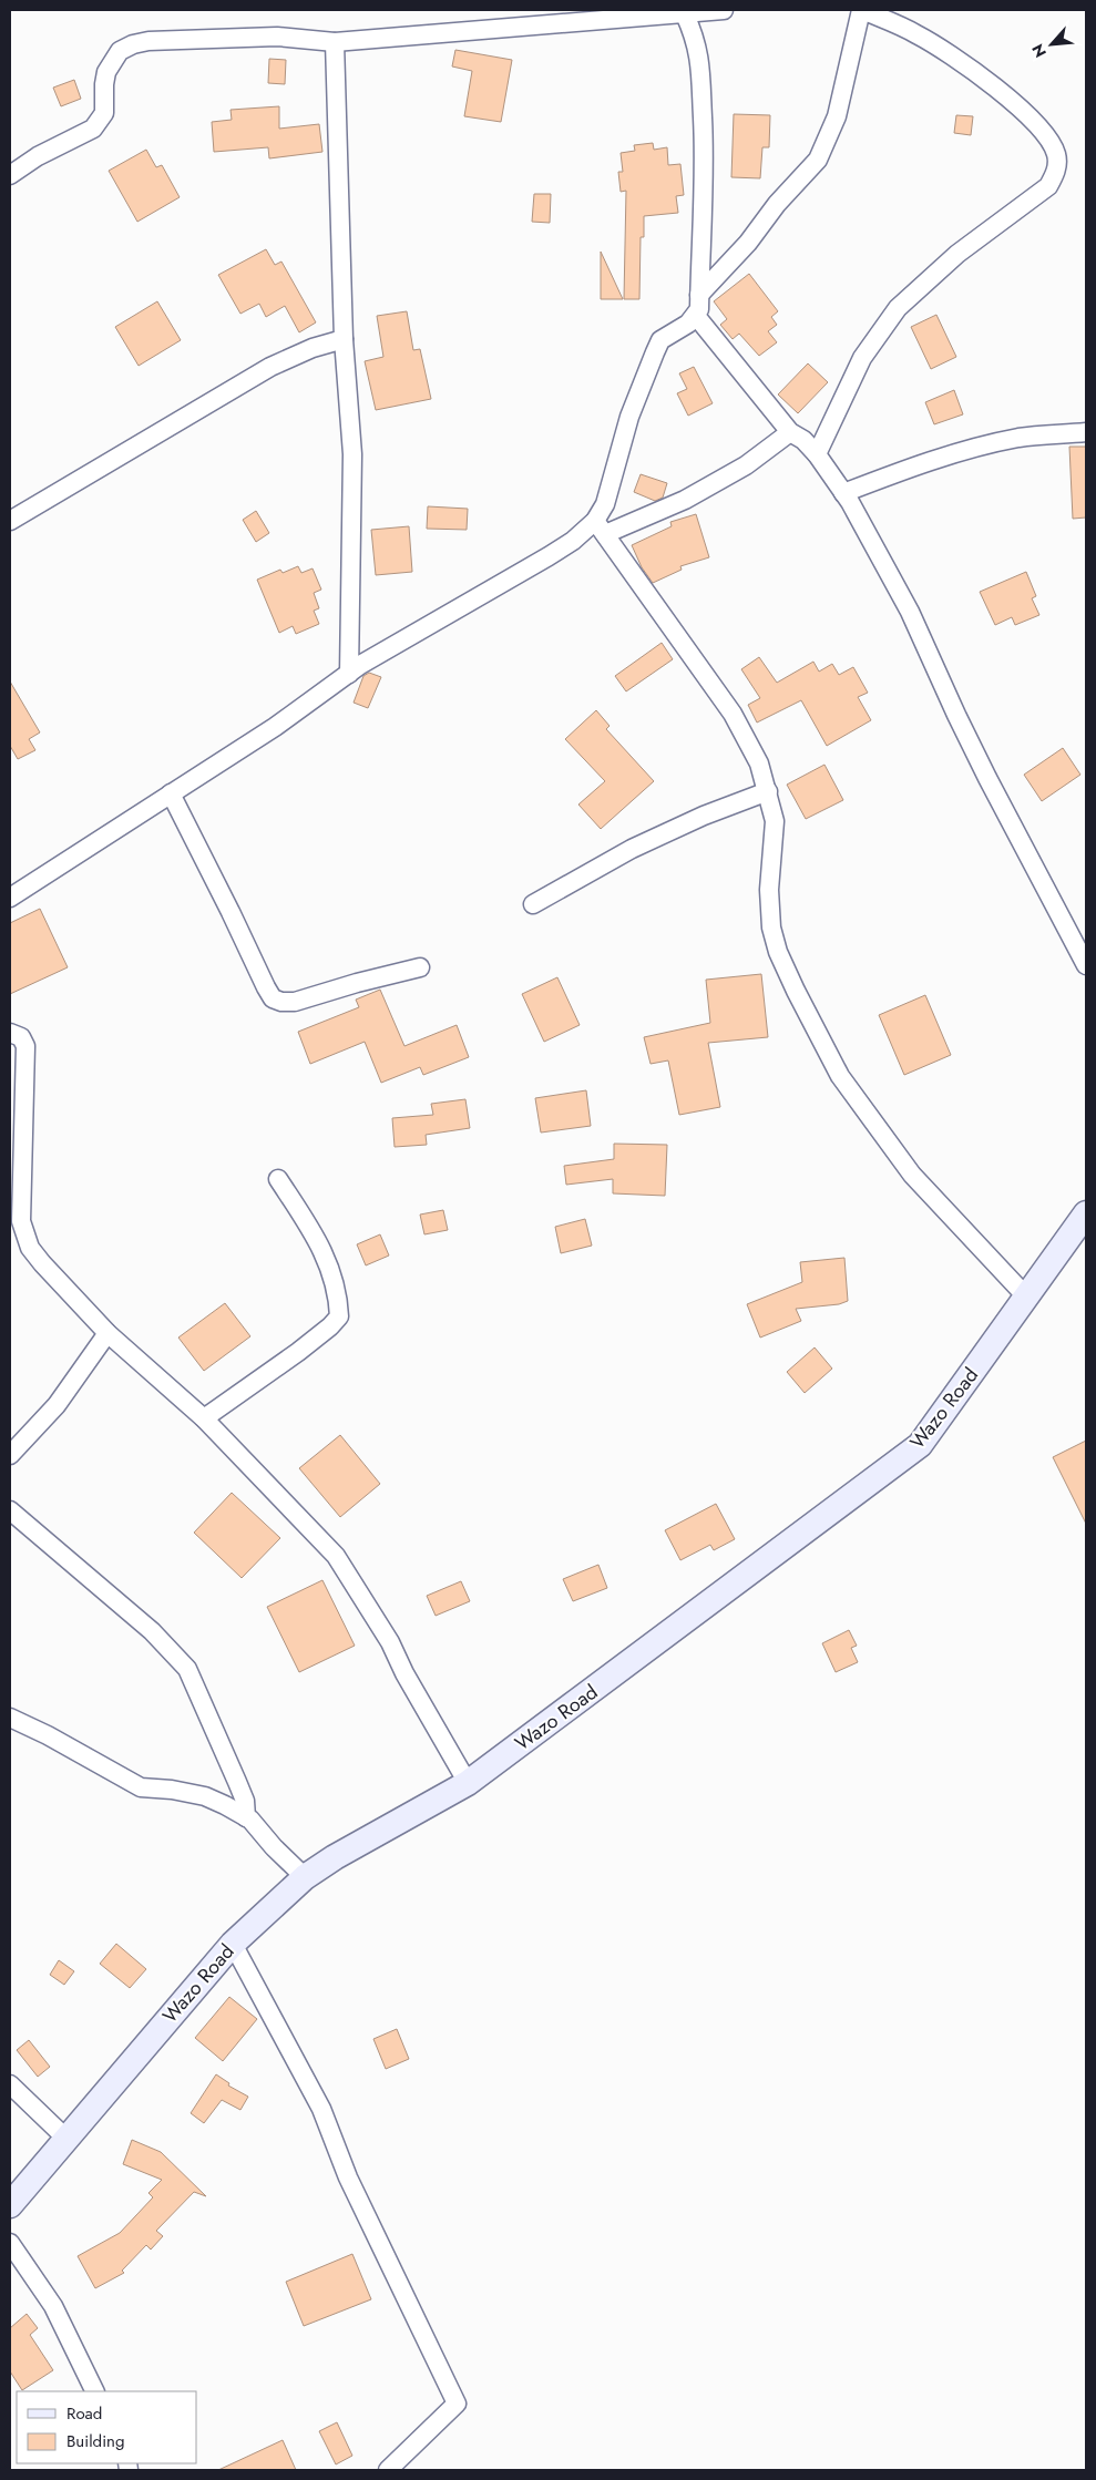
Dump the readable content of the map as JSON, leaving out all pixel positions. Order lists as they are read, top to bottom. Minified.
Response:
{"streets":{"main road":["Wazo Road"]},"legend":["Road","Building"],"north":"bottom left"}
